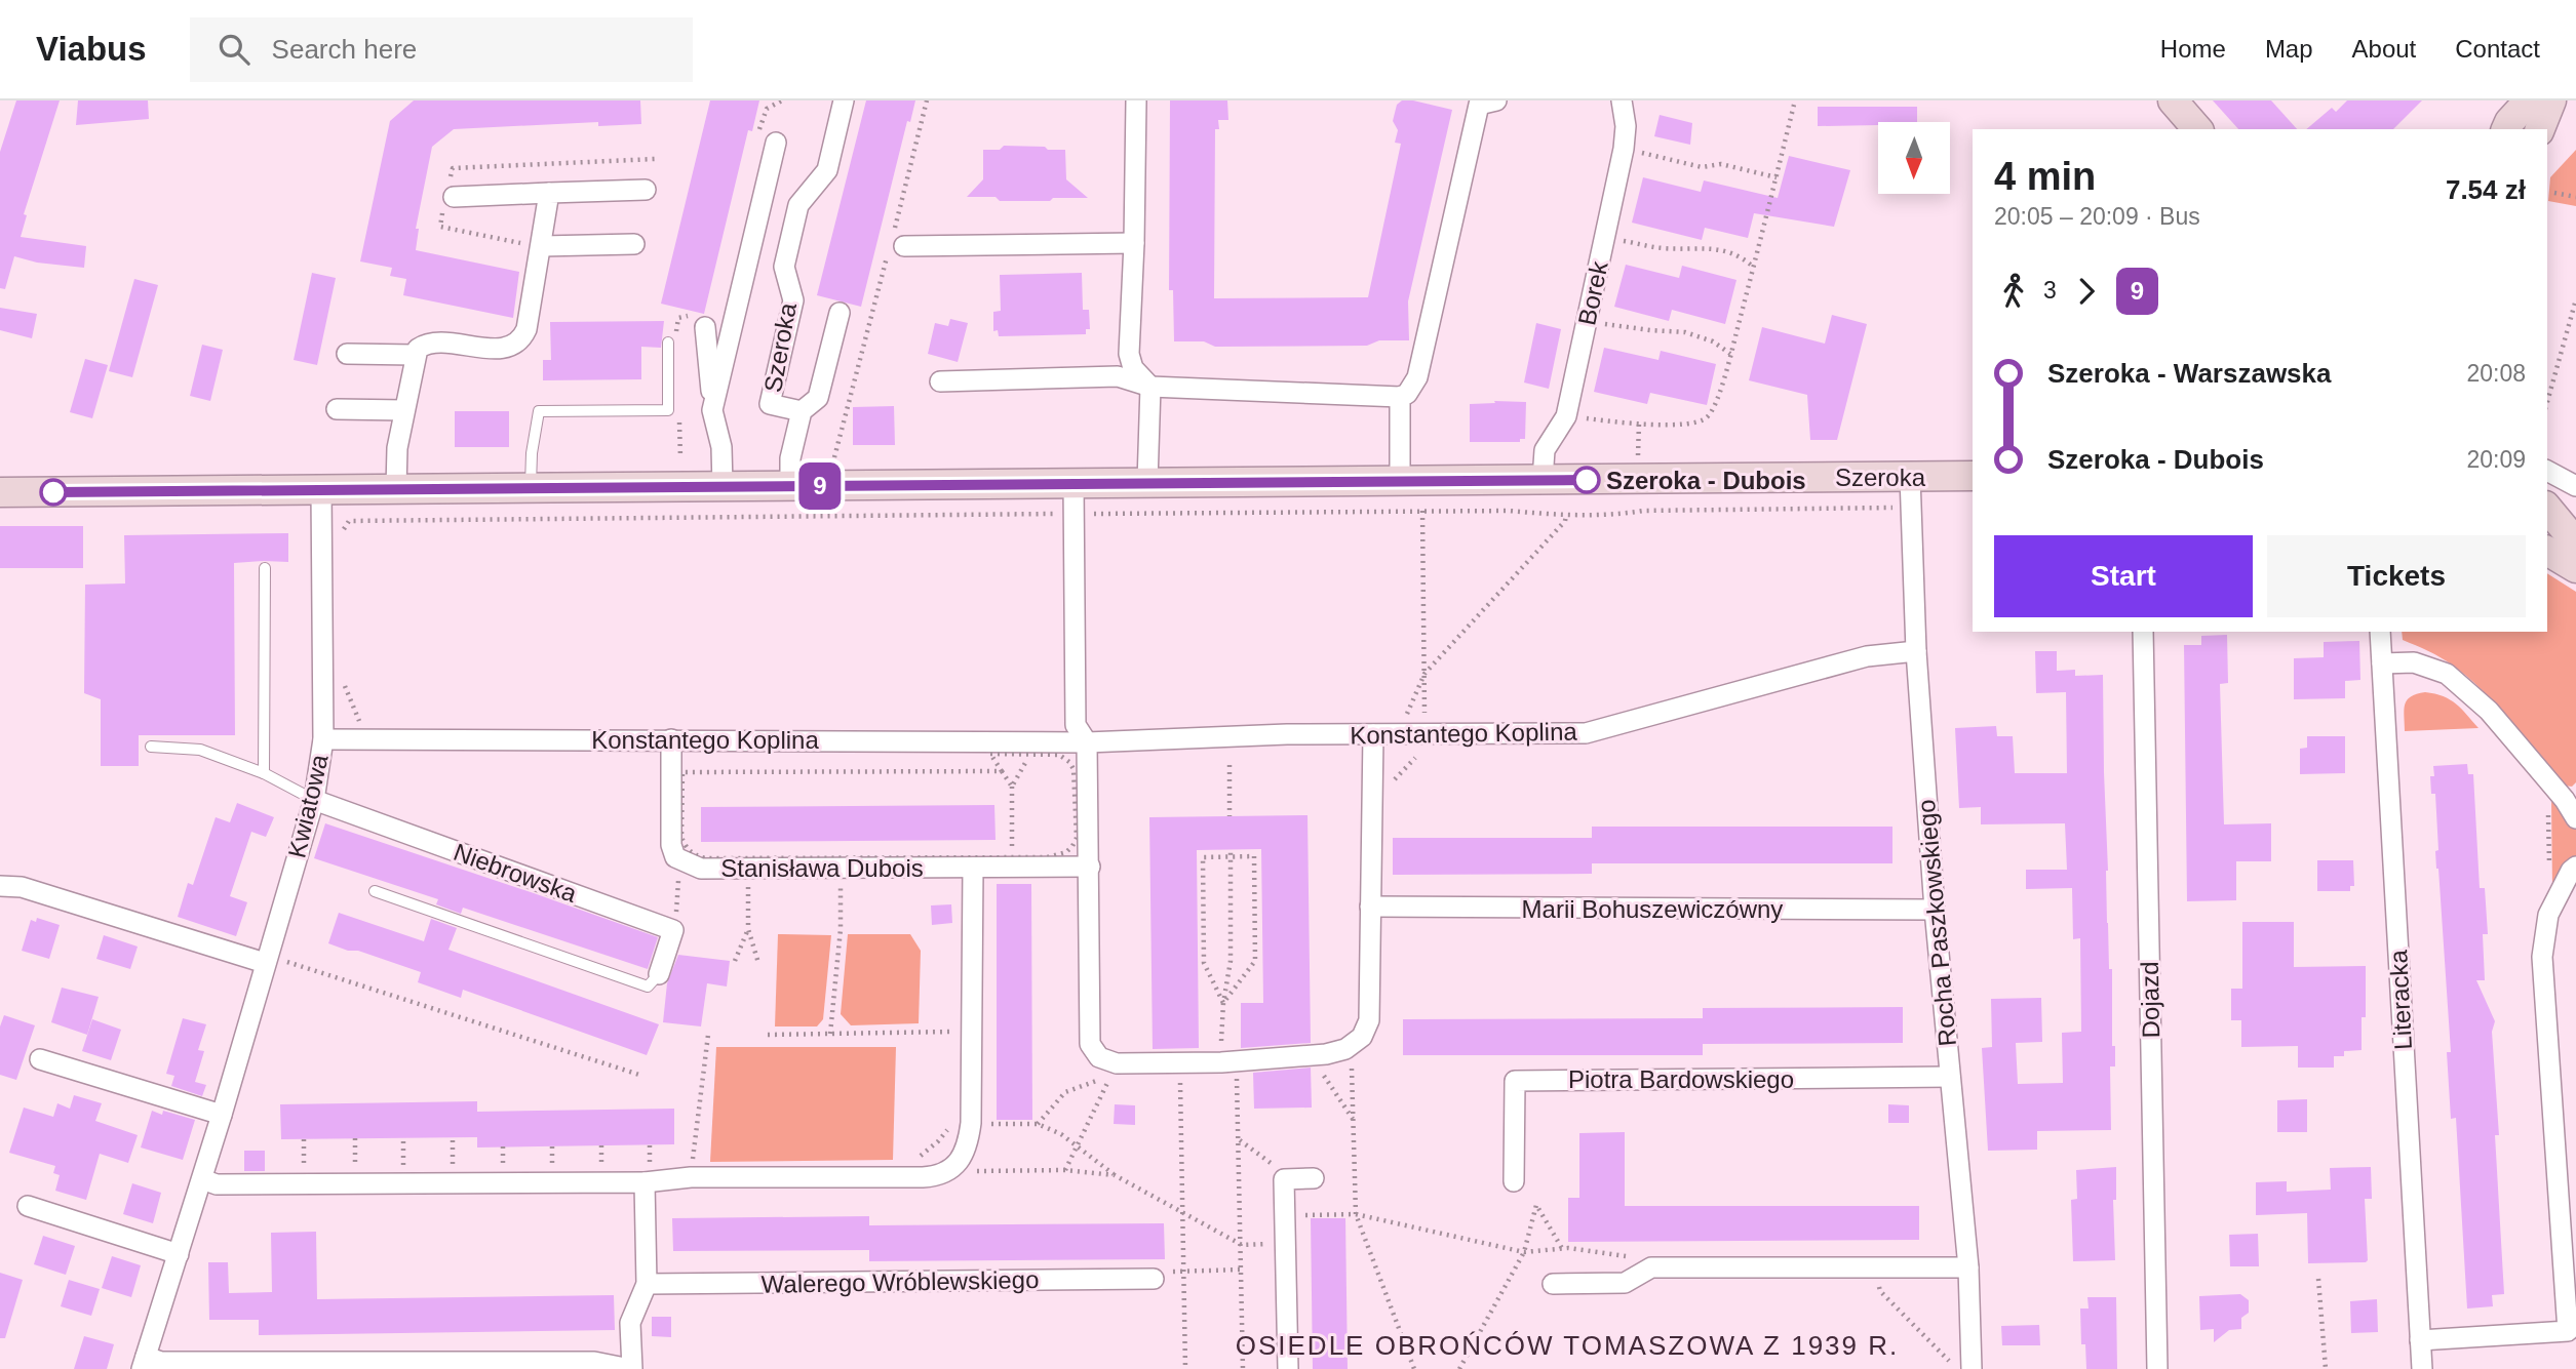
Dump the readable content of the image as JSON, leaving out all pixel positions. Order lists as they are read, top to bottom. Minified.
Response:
{"streets":{"street":["Borek","Szeroka","Konstantego Koplina","Kwiatowa","Stanisława Dubois","Niebrowska","Marii Bohuszewiczówny","Rocha Paszkowskiego","Dojazd","Literacka","Piotra Bardowskiego","Walerego Wróblewskiego"]},"crossings":[["Borek","Szeroka"],["Szeroka","Kwiatowa"],["Szeroka","Rocha Paszkowskiego"],["Konstantego Koplina","Kwiatowa"],["Konstantego Koplina","Stanisława Dubois"],["Konstantego Koplina","Rocha Paszkowskiego"],["Kwiatowa","Niebrowska"],["Marii Bohuszewiczówny","Rocha Paszkowskiego"],["Rocha Paszkowskiego","Piotra Bardowskiego"]],"districts":["OSIEDLE OBROŃCÓW TOMASZOWA Z 1939 R."],"places":["Szeroka - Dubois"],"lines":["bus line 9"],"north":"bottom","page":{"header":"Viabus","search":"Search here","nav":["Home","Map","About","Contact"],"on_map":"9","heading":["4 min","20:05 – 20:09 · Bus","7.54 zł"],"legs":["3","9"],"list":[{"name":"Szeroka - Warszawska","value":"20:08"},{"name":"Szeroka - Dubois","value":"20:09"}],"buttons":["Start","Tickets"]}}
